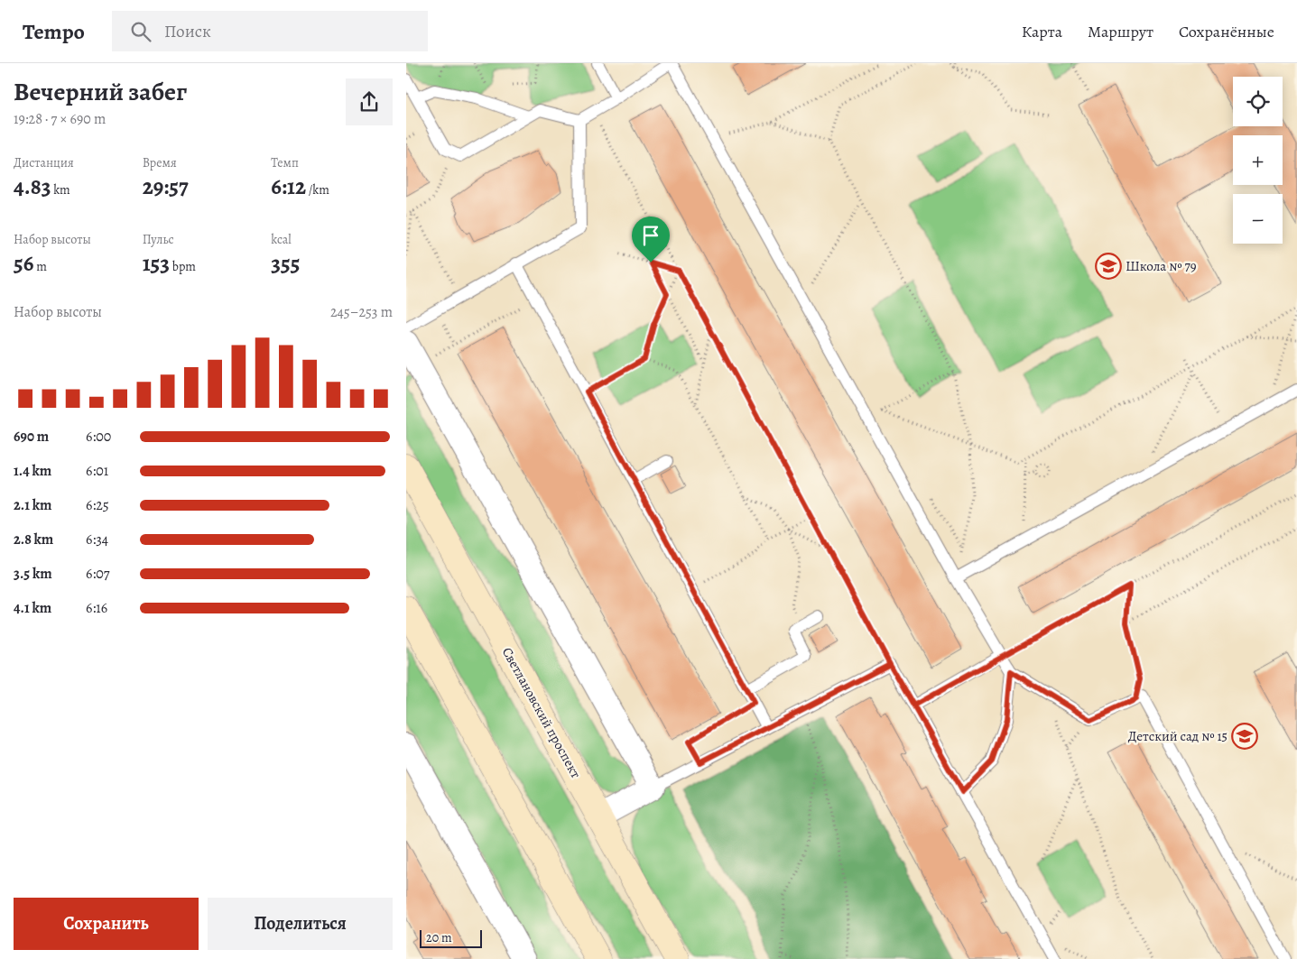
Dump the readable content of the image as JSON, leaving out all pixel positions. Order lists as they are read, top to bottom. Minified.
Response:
{"streets":{"main road":["Светлановский проспект"]},"places":{"school or university":["Школа № 79","Детский сад № 15"]},"scale_bar":"20 m","page":{"header":"Tempo","search":"Поиск","nav":["Карта","Маршрут","Сохранённые"],"heading":["Вечерний забег","19:28 · 7 × 690 m"],"map_buttons":["+","−"],"stats":[["Дистанция","4.83 km"],["Время","29:57"],["Темп","6:12 /km"],["Набор высоты","56 m"],["Пульс","153 bpm"],["kcal","355"]],"chart":["Набор высоты","245–253 m"],"list":[{"name":"690 m","note":"6:00"},{"name":"1.4 km","note":"6:01"},{"name":"2.1 km","note":"6:25"},{"name":"2.8 km","note":"6:34"},{"name":"3.5 km","note":"6:07"},{"name":"4.1 km","note":"6:16"}],"buttons":["Сохранить","Поделиться"],"scale":"20 m"}}
